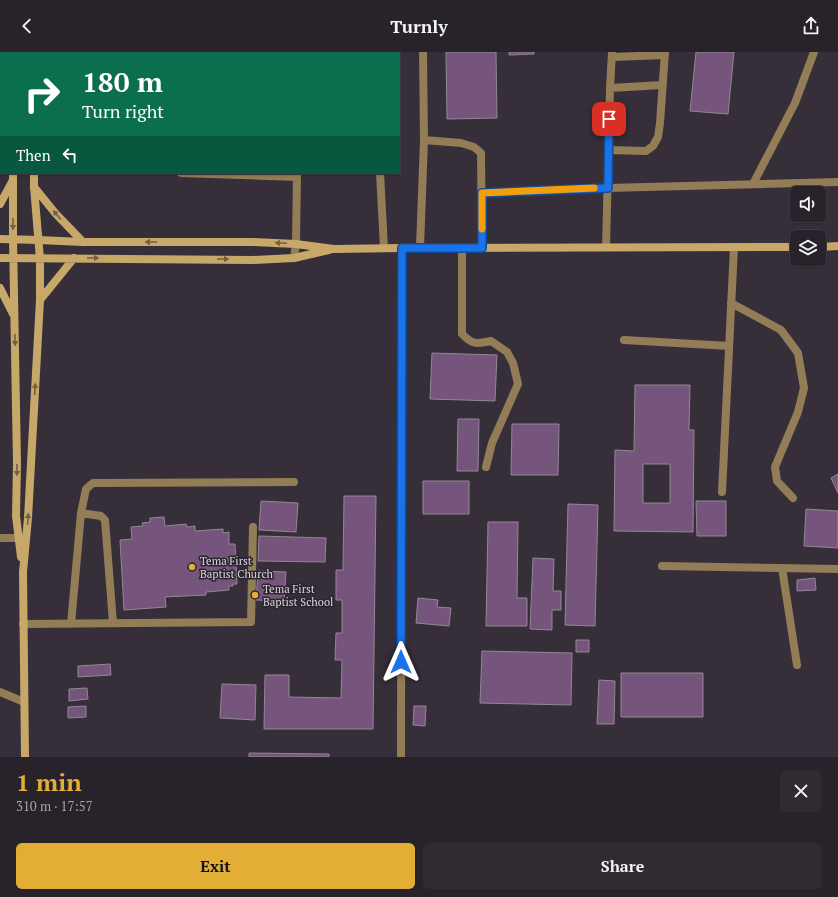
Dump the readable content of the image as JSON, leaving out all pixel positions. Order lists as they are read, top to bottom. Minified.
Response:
{"places":["Tema First Baptist Church","Tema First Baptist School"],"page":{"header":"Turnly","turn":["180 m","Turn right"],"then":"Then","heading":["1 min","310 m · 17:57"],"buttons":["Exit","Share"]}}
